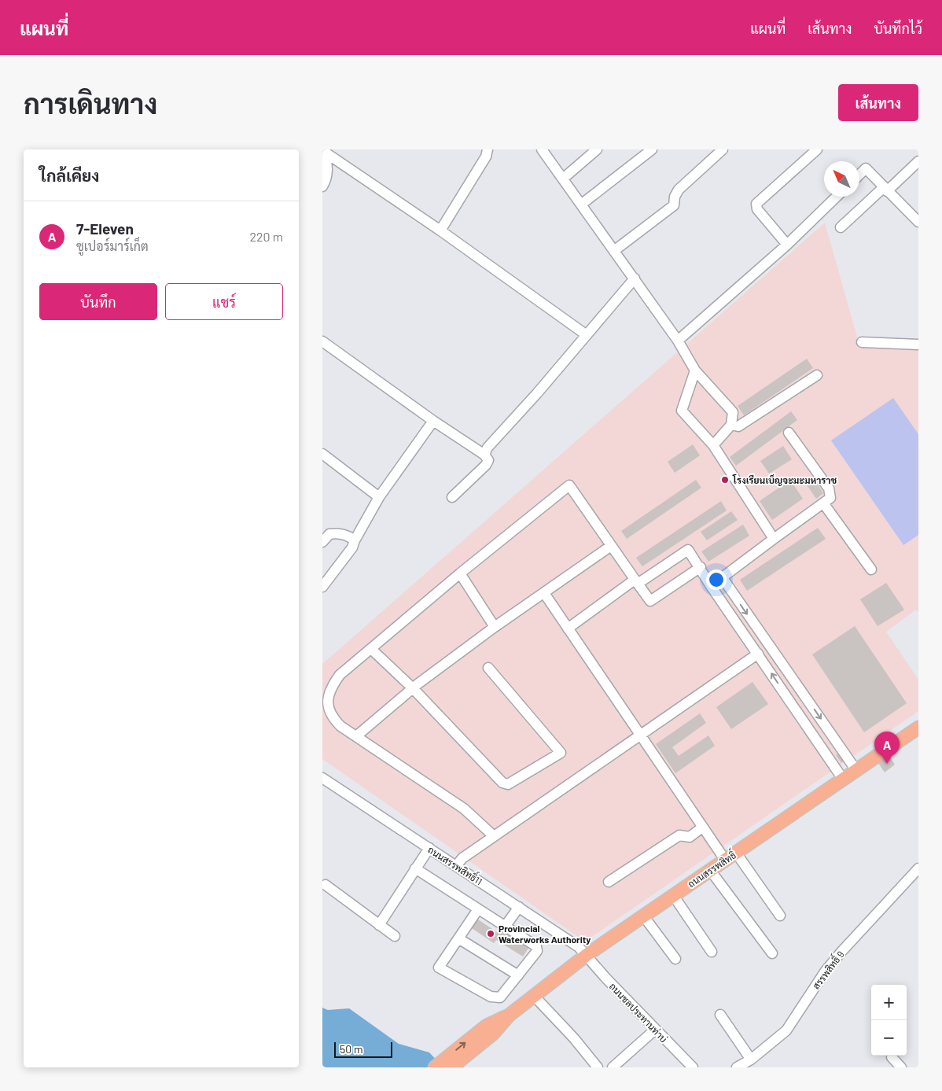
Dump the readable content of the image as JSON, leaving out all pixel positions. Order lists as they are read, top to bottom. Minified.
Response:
{"streets":{"main road":["ถนนสรรพสิทธิ์"],"street":["ถนนสรรพสิทธิ์11","สรรพสิทธิ์ 9","ถนนชลประทานท่าบ่"]},"crossings":[["ถนนสรรพสิทธิ์11","ถนนสรรพสิทธิ์"],["ถนนสรรพสิทธิ์11","ถนนชลประทานท่าบ่"],["ถนนสรรพสิทธิ์","ถนนชลประทานท่าบ่"]],"places":["โรงเรียนเบ็ญจะมะมหาราช","Provincial Waterworks Authority"],"scale_bar":"50 m","north":"top left","page":{"header":"แผนที่","nav":["แผนที่","เส้นทาง","บันทึกไว้"],"buttons":["เส้นทาง",["บันทึก","แชร์"]],"title":"การเดินทาง","heading":"ใกล้เคียง","list":[{"mark":"A","name":"7-Eleven","note":"ซูเปอร์มาร์เก็ต","value":"220 m"}],"pins":"A","map_buttons":["+","−"],"scale":"50 m"}}
